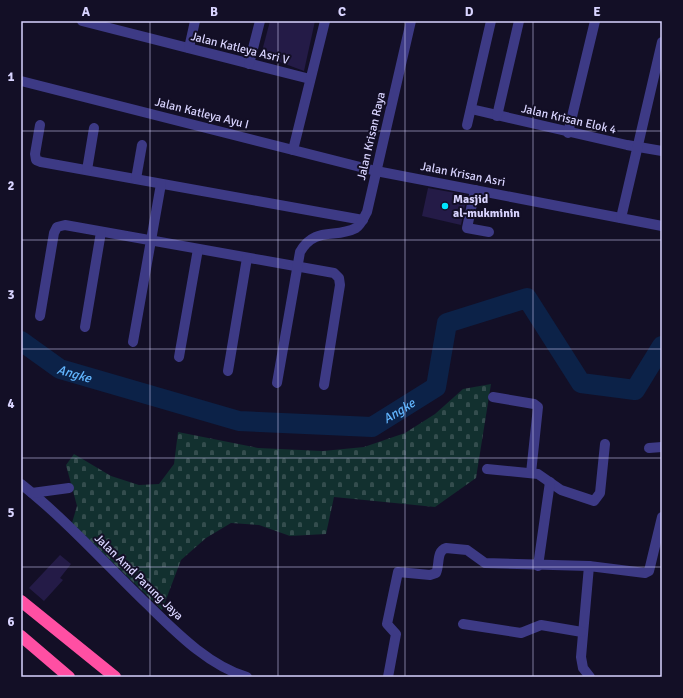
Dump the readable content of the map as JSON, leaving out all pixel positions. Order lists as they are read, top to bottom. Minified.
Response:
{"streets":{"street":["Jalan Katleya Asri V","Jalan Katleya Ayu I","Jalan Krisan Elok 4","Jalan Krisan Raya","Jalan Krisan Asri","Jalan Amd Parung Jaya"]},"crossings":[["Jalan Katleya Ayu I","Jalan Krisan Raya"],["Jalan Katleya Ayu I","Jalan Krisan Asri"],["Jalan Krisan Raya","Jalan Krisan Asri"]],"water":["Angke"],"places":["Masjid al-mukminin"],"grid":{"columns":["A","B","C","D","E"],"rows":["1","2","3","4","5","6"]}}
